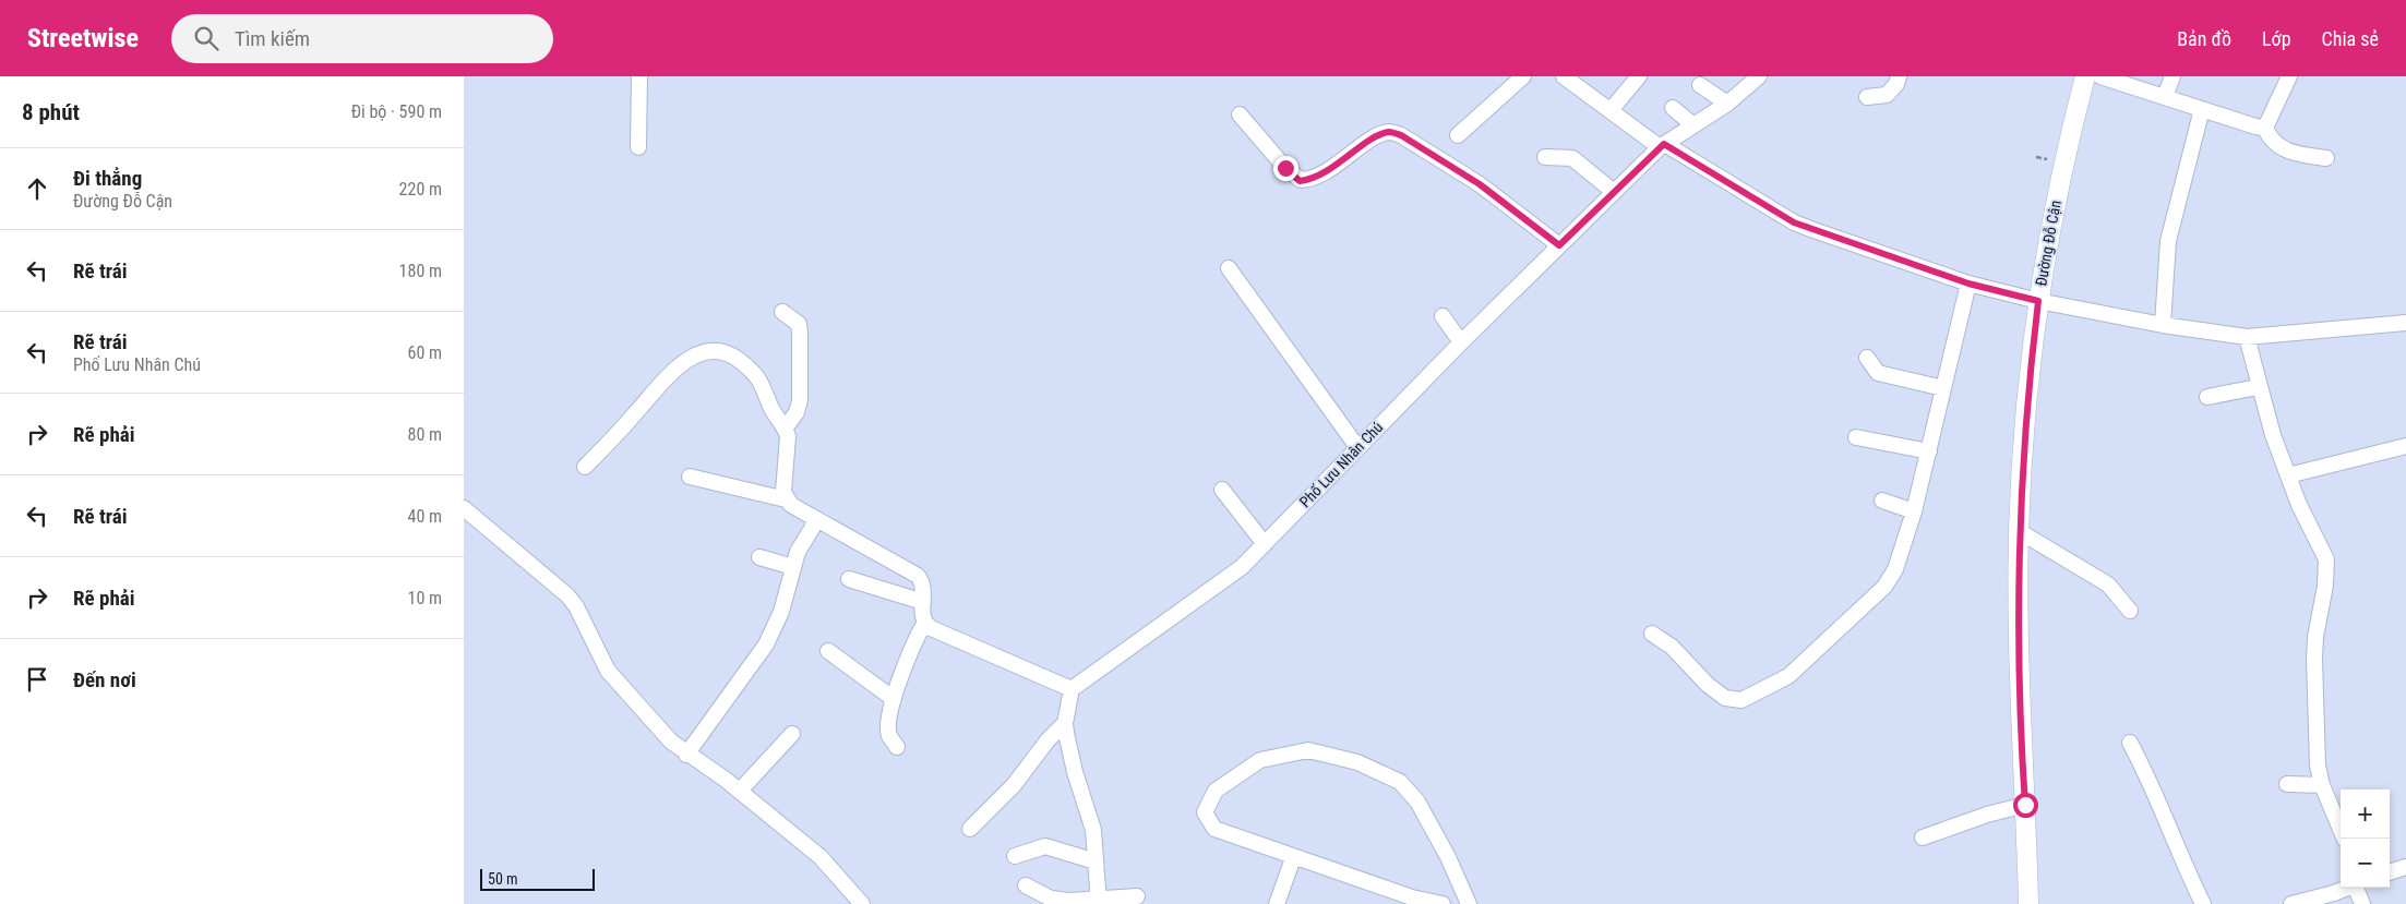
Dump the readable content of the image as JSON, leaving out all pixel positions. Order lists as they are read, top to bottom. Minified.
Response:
{"streets":{"main road":["Đường Đỗ Cận"],"street":["Phố Lưu Nhân Chú"]},"scale_bar":"50 m","page":{"header":"Streetwise","search":"Tìm kiếm","nav":["Bản đồ","Lớp","Chia sẻ"],"heading":["8 phút","Đi bộ · 590 m"],"list":[["Đi thẳng","Đường Đỗ Cận","220 m"],["Rẽ trái","180 m"],["Rẽ trái","Phố Lưu Nhân Chú","60 m"],["Rẽ phải","80 m"],["Rẽ trái","40 m"],["Rẽ phải","10 m"],"Đến nơi"],"map_buttons":["+","−"],"scale":"50 m"}}
